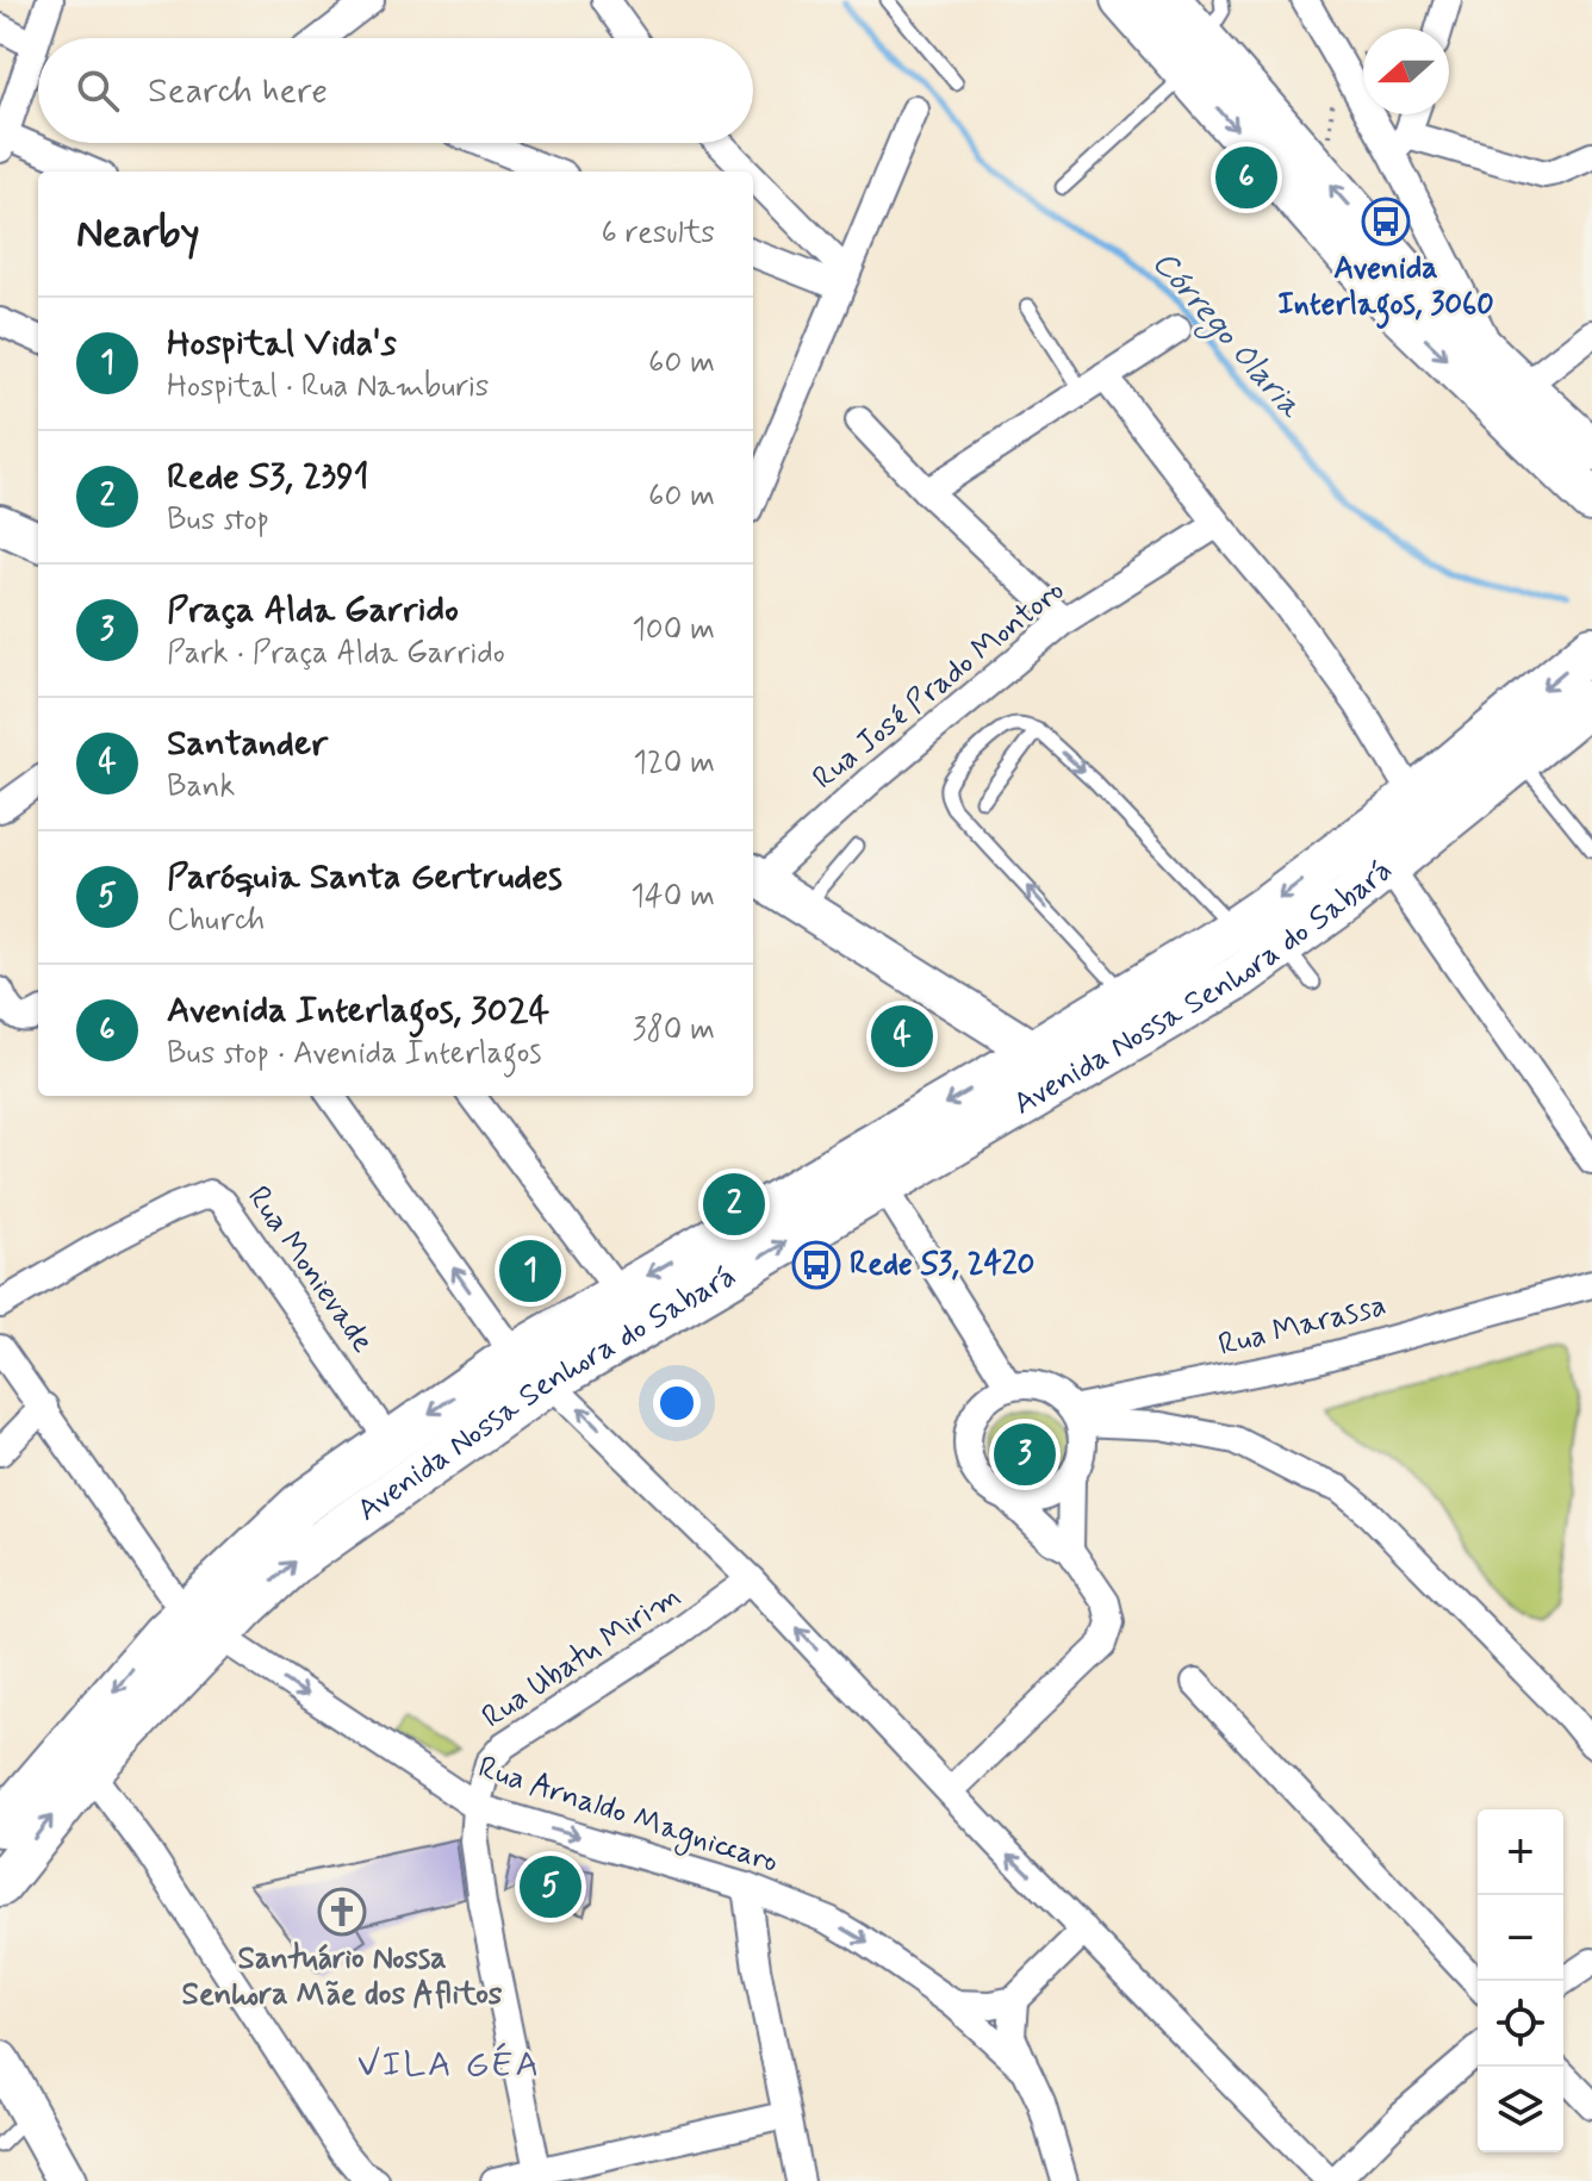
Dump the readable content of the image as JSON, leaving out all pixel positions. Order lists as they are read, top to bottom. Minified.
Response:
{"streets":{"main road":["Avenida Nossa Senhora do Sabará"],"street":["Rua José Prado Montoro","Rua Monievade","Rua Marassa","Rua Ubatu Mirim","Rua Arnaldo Magniccaro"]},"crossings":[["Avenida Nossa Senhora do Sabará","Rua Monievade"],["Avenida Nossa Senhora do Sabará","Rua Arnaldo Magniccaro"],["Rua Ubatu Mirim","Rua Arnaldo Magniccaro"]],"districts":["VILA GÉA"],"water":["Córrego Olaria"],"places":{"bus stop":["Avenida Interlagos, 3060","Rede S3, 2420"],"church":["Santuário Nossa Senhora Mãe dos Aflitos"]},"north":"left","page":{"search":"Search here","pins":["6","4","2","1","3","5"],"heading":["Nearby","6 results"],"list":[{"mark":"1","name":"Hospital Vida's","note":"Hospital · Rua Namburis","value":"60 m"},{"mark":"2","name":"Rede S3, 2391","note":"Bus stop","value":"60 m"},{"mark":"3","name":"Praça Alda Garrido","note":"Park · Praça Alda Garrido","value":"100 m"},{"mark":"4","name":"Santander","note":"Bank","value":"120 m"},{"mark":"5","name":"Paróquia Santa Gertrudes","note":"Church","value":"140 m"},{"mark":"6","name":"Avenida Interlagos, 3024","note":"Bus stop · Avenida Interlagos","value":"380 m"}],"map_buttons":["+","−"]}}
